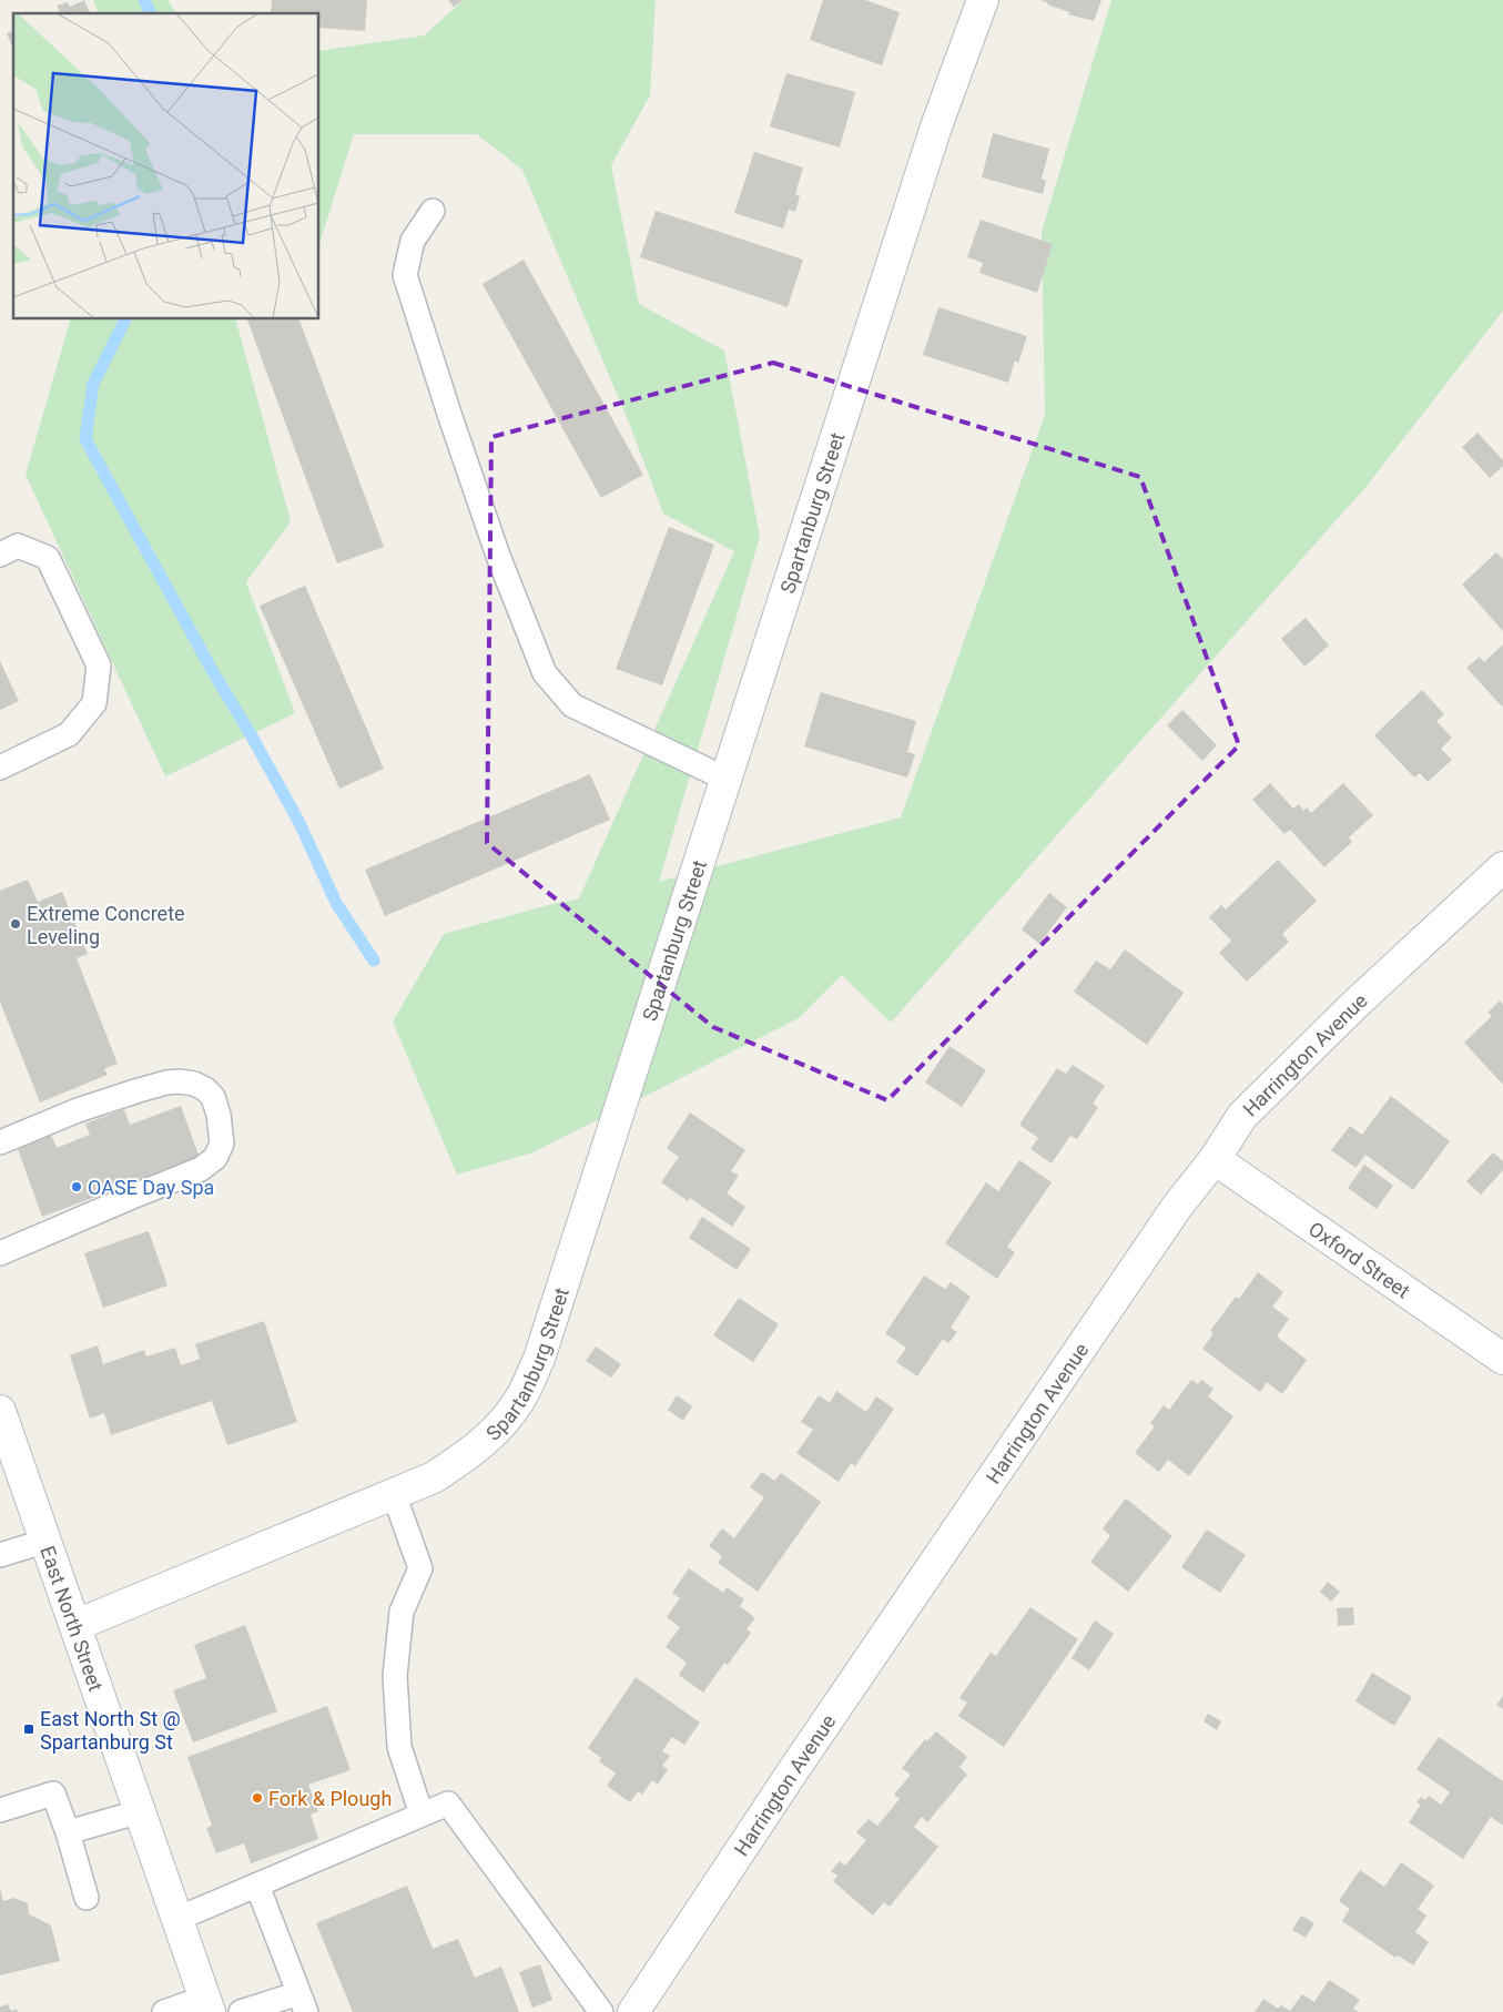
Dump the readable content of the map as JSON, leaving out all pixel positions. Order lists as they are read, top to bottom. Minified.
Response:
{"streets":{"street":["Spartanburg Street","Harrington Avenue","Oxford Street","East North Street"]},"crossings":[["Spartanburg Street","East North Street"],["Harrington Avenue","Oxford Street"]],"places":{"other":["Extreme Concrete Leveling","OASE Day Spa","Fork & Plough"],"transit":["East North St @ Spartanburg St"]}}
